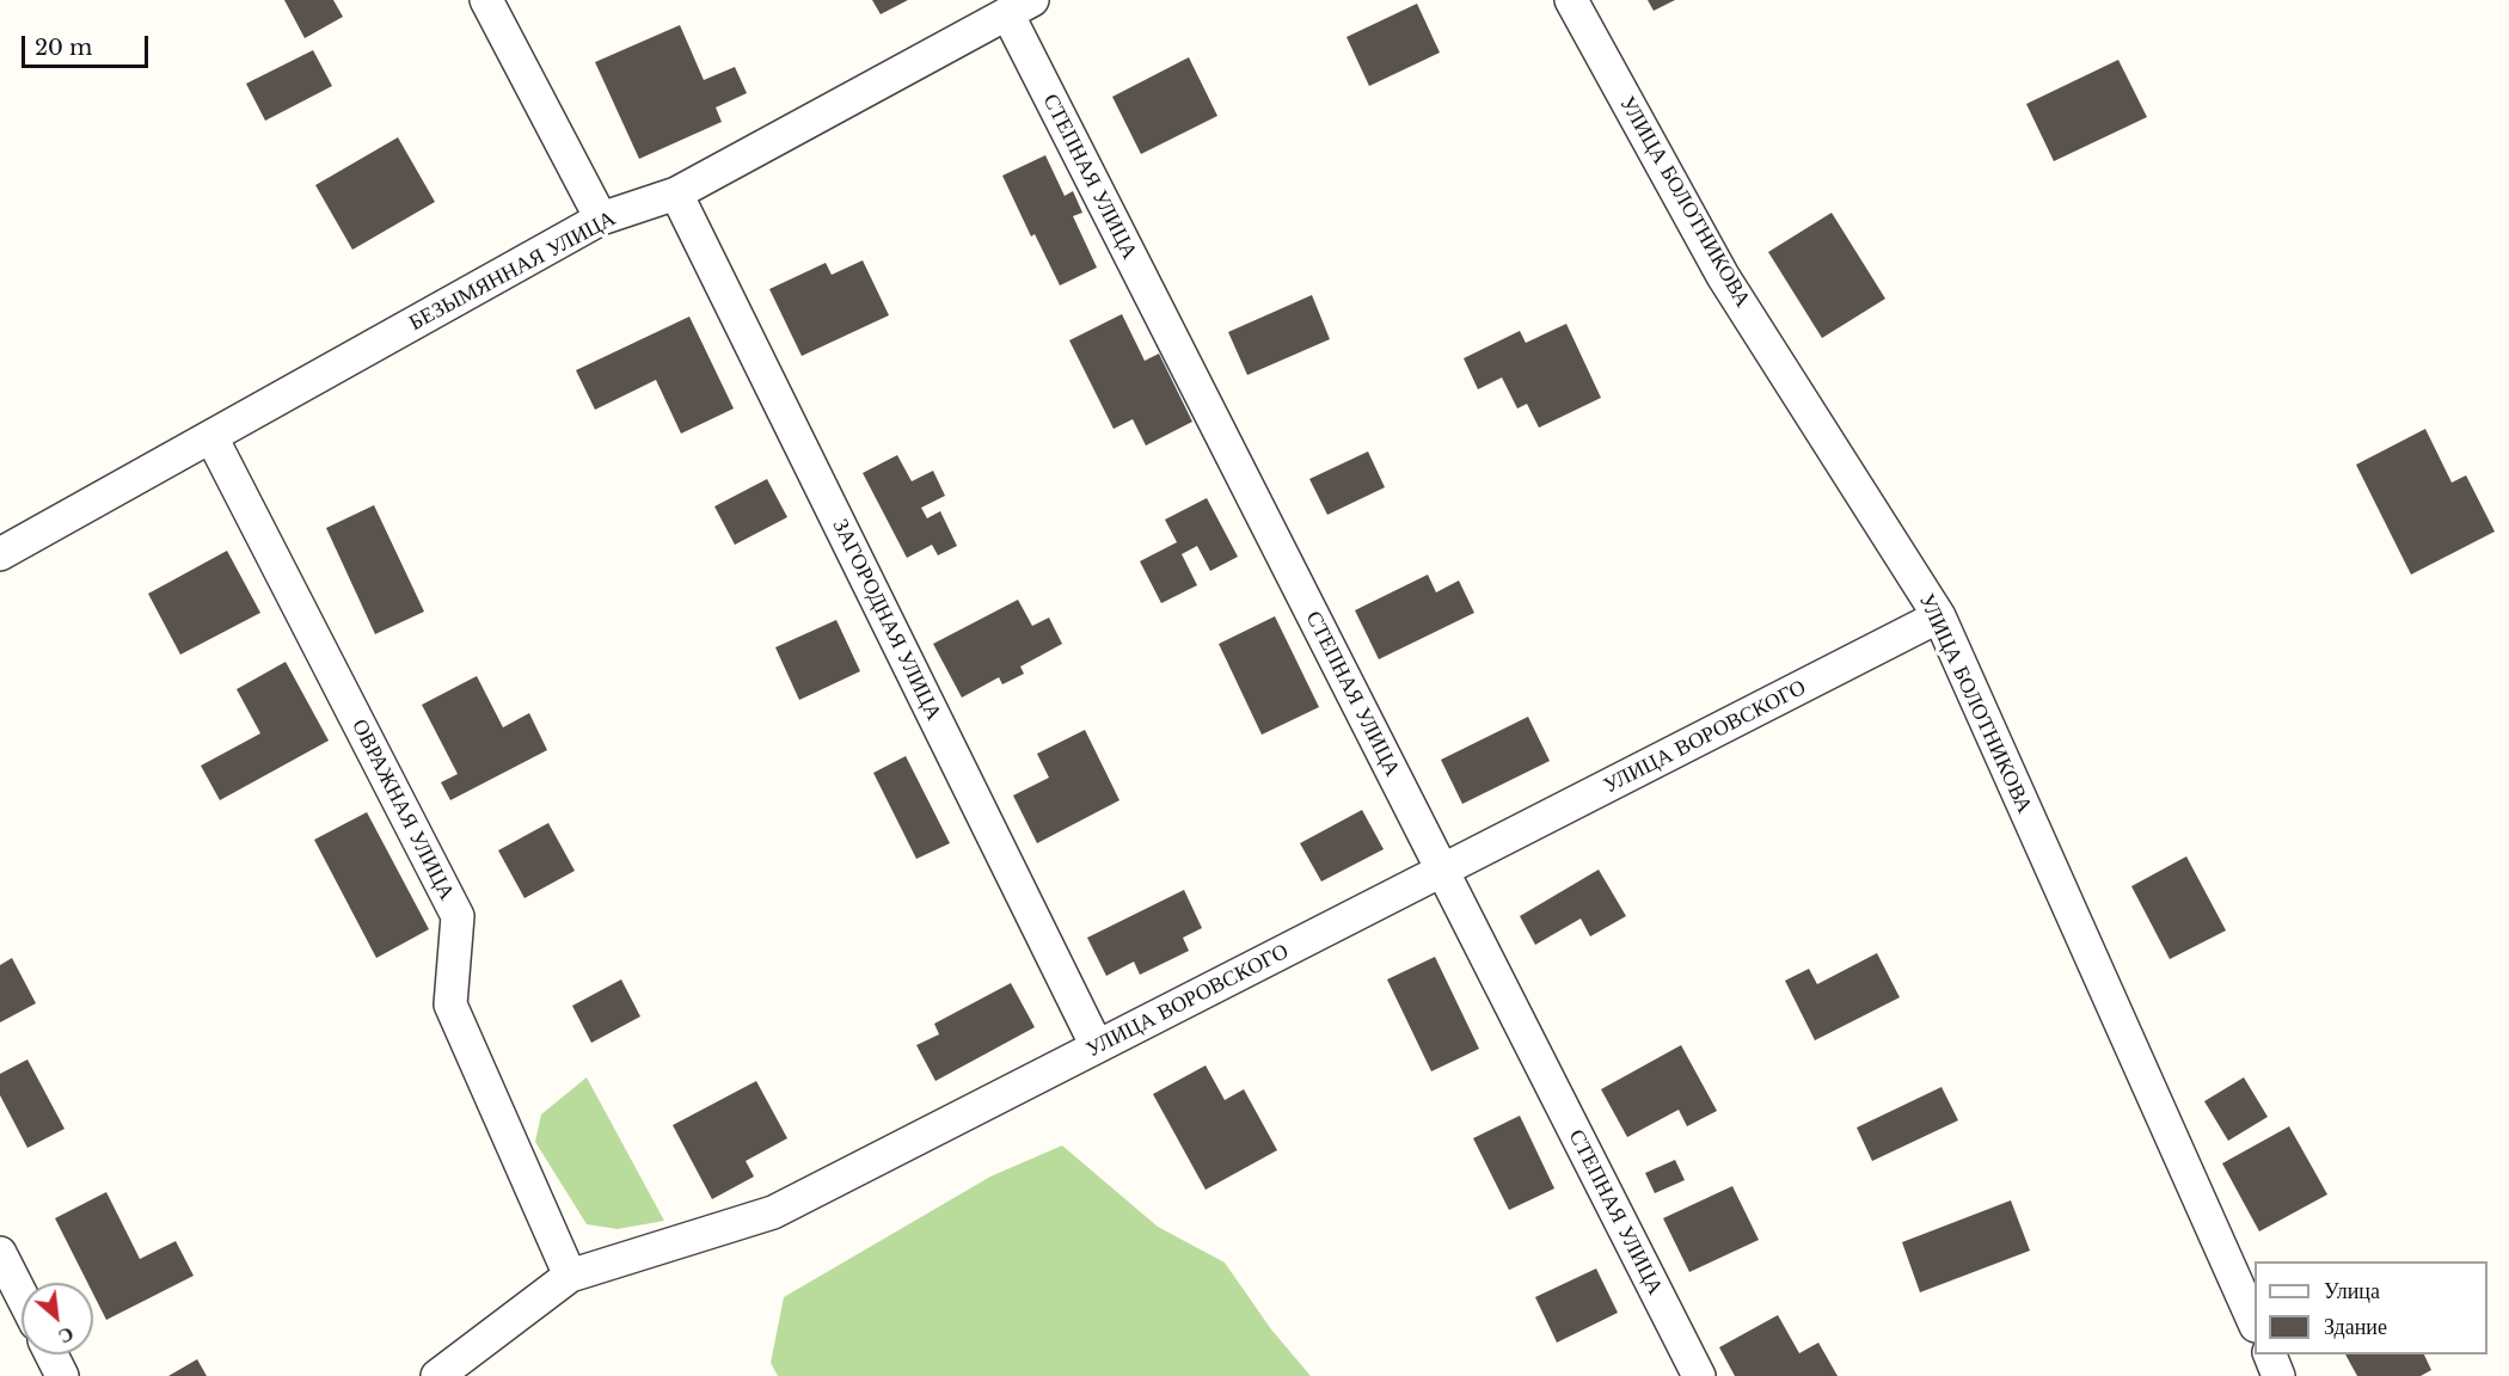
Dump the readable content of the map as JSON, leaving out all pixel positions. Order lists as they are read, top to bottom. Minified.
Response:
{"streets":{"street":["СТЕПНАЯ УЛИЦА","УЛИЦА БОЛОТНИКОВА","БЕЗЫМЯННАЯ УЛИЦА","ЗАГОРОДНАЯ УЛИЦА","УЛИЦА ВОРОВСКОГО","ОВРАЖНАЯ УЛИЦА"]},"crossings":[["СТЕПНАЯ УЛИЦА","БЕЗЫМЯННАЯ УЛИЦА"],["СТЕПНАЯ УЛИЦА","УЛИЦА ВОРОВСКОГО"],["УЛИЦА БОЛОТНИКОВА","УЛИЦА ВОРОВСКОГО"],["БЕЗЫМЯННАЯ УЛИЦА","ЗАГОРОДНАЯ УЛИЦА"],["БЕЗЫМЯННАЯ УЛИЦА","ОВРАЖНАЯ УЛИЦА"],["ЗАГОРОДНАЯ УЛИЦА","УЛИЦА ВОРОВСКОГО"],["УЛИЦА ВОРОВСКОГО","ОВРАЖНАЯ УЛИЦА"]],"legend":["Улица","Здание"],"scale_bar":"20 m","north":"bottom right"}
